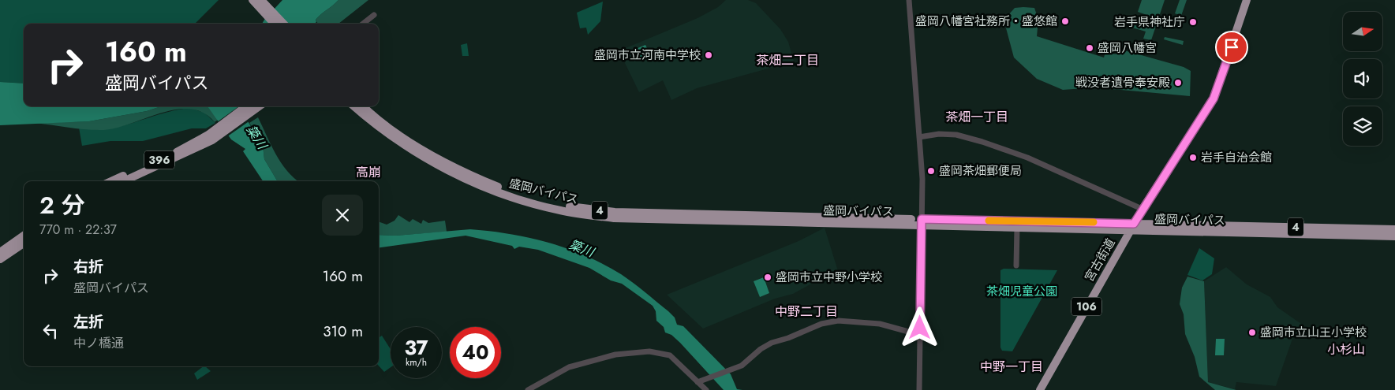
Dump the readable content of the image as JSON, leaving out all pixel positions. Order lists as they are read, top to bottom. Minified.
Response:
{"streets":{"highway":["396","盛岡バイパス","4","宮古街道","106"]},"crossings":[["盛岡バイパス","宮古街道"],["盛岡バイパス","106"],["宮古街道","106"]],"districts":["茶畑二丁目","茶畑一丁目","高崩","中野二丁目","小杉山","中野一丁目"],"water":["簗川"],"parks":["茶畑児童公園"],"places":["盛岡八幡宮社務所・盛悠館","岩手県神社庁","盛岡八幡宮","盛岡市立河南中学校","戦没者遺骨奉安殿","岩手自治会館","盛岡茶畑郵便局","盛岡市立中野小学校","盛岡市立山王小学校"],"north":"right","page":{"turn":["160 m","盛岡バイパス"],"heading":["2 分","770 m · 22:37"],"list":[{"name":"右折","note":"盛岡バイパス","value":"160 m"},{"name":"左折","note":"中ノ橋通","value":"310 m"}],"speed":"37 km/h","limit":"40"}}
